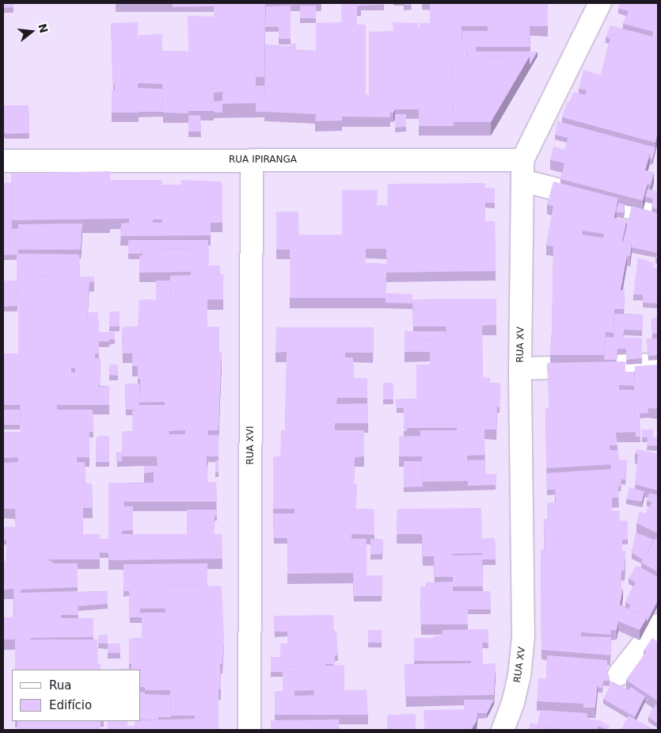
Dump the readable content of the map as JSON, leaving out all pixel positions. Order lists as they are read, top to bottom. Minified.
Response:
{"streets":{"street":["RUA IPIRANGA","RUA XV","RUA XVI"]},"crossings":[["RUA IPIRANGA","RUA XV"],["RUA IPIRANGA","RUA XVI"]],"legend":["Rua","Edifício"],"north":"right"}
